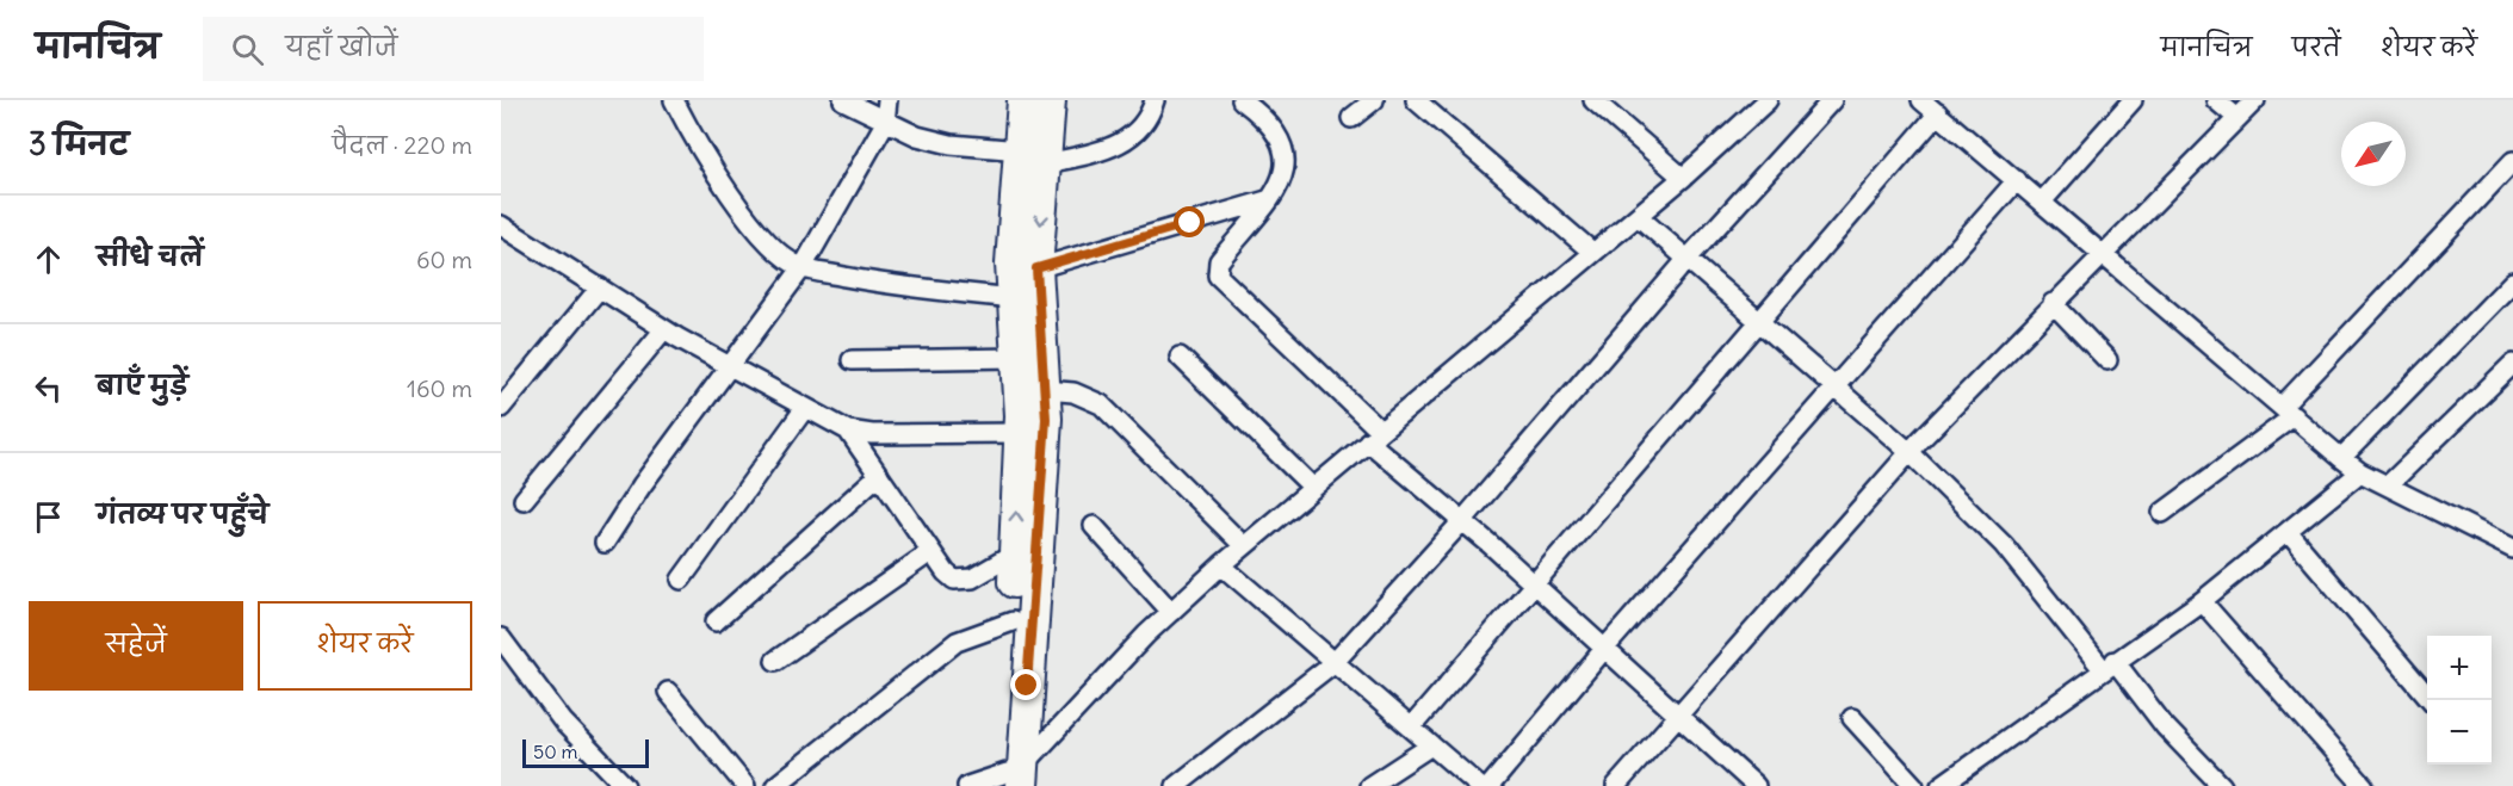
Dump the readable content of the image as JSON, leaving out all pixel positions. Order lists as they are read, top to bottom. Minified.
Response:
{"scale_bar":"50 m","north":"bottom left","page":{"header":"मानचित्र","search":"यहाँ खोजें","nav":["मानचित्र","परतें","शेयर करें"],"heading":["3 मिनट","पैदल · 220 m"],"list":[["सीधे चलें","60 m"],["बाएँ मुड़ें","160 m"],"गंतव्य पर पहुँचे"],"buttons":["सहेजें","शेयर करें"],"map_buttons":["+","−"],"scale":"50 m"}}
